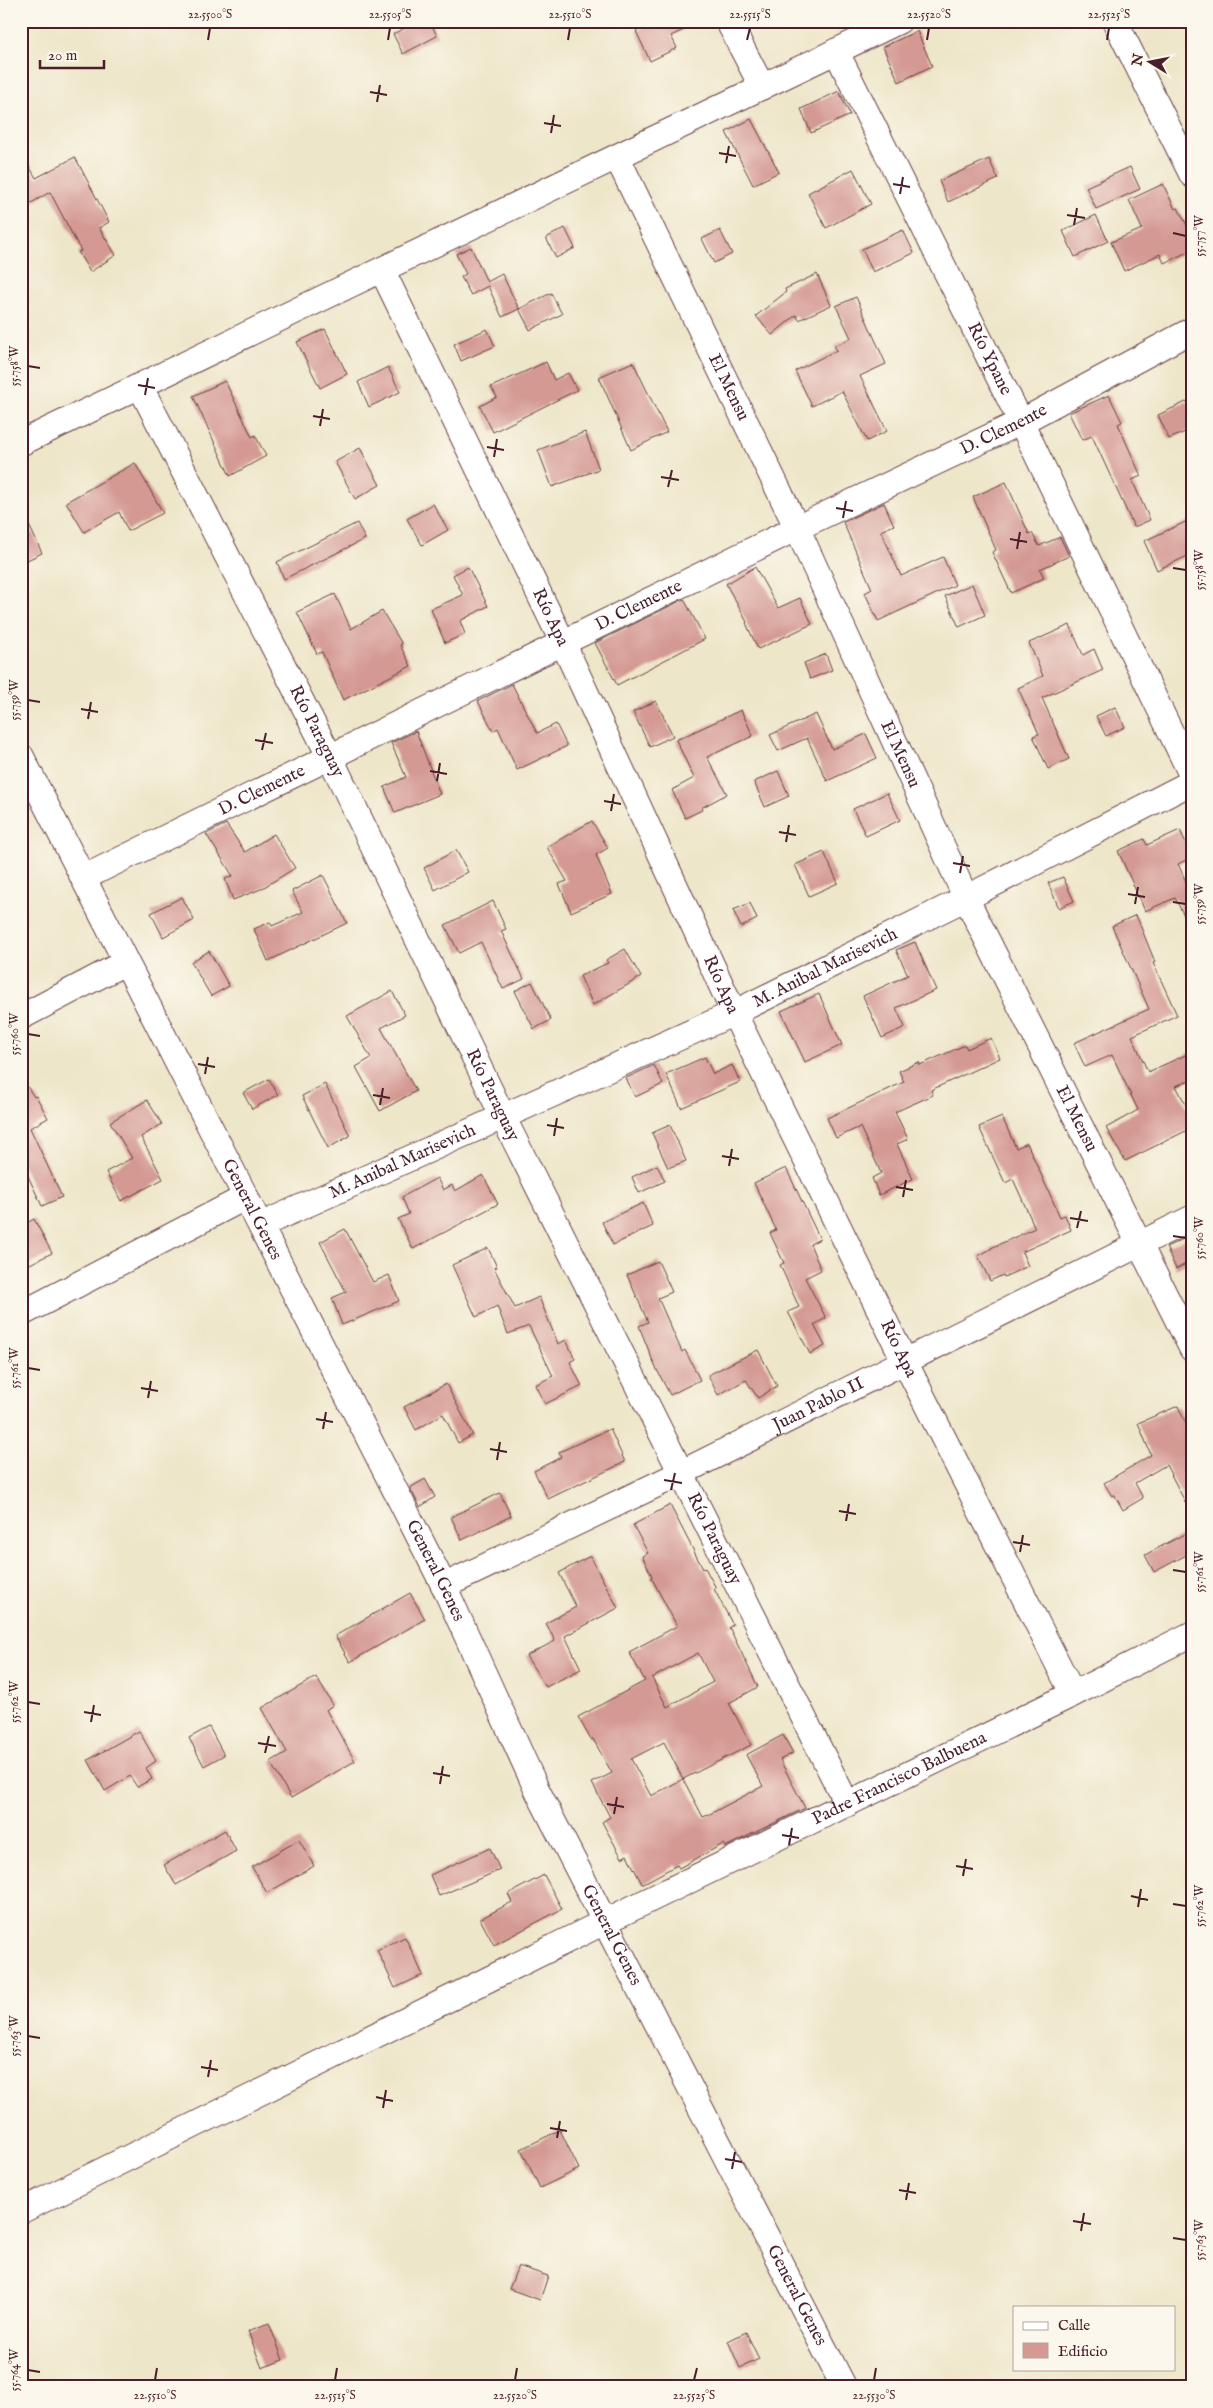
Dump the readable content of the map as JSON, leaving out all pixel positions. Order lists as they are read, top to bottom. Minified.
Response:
{"streets":{"street":["Río Ypane","El Mensu","D. Clemente","Río Apa","Río Paraguay","M. Anibal Marisevich","General Genes","Juan Pablo II","Padre Francisco Balbuena"]},"crossings":[["Río Ypane","D. Clemente"],["El Mensu","D. Clemente"],["El Mensu","M. Anibal Marisevich"],["El Mensu","Juan Pablo II"],["D. Clemente","Río Apa"],["D. Clemente","Río Paraguay"],["D. Clemente","General Genes"],["Río Apa","M. Anibal Marisevich"],["Río Apa","Juan Pablo II"],["Río Apa","Padre Francisco Balbuena"],["Río Paraguay","M. Anibal Marisevich"],["Río Paraguay","Juan Pablo II"],["Río Paraguay","Padre Francisco Balbuena"],["M. Anibal Marisevich","General Genes"],["General Genes","Juan Pablo II"],["General Genes","Padre Francisco Balbuena"]],"legend":["Calle","Edificio"],"scale_bar":"20 m","north":"left","coordinates":["22.5500°S","22.5505°S","22.5510°S","22.5515°S","22.5520°S","22.5525°S","55.757°W","55.758°W","55.759°W","55.760°W","55.761°W","55.762°W","55.763°W","55.764°W","22.5530°S"]}
